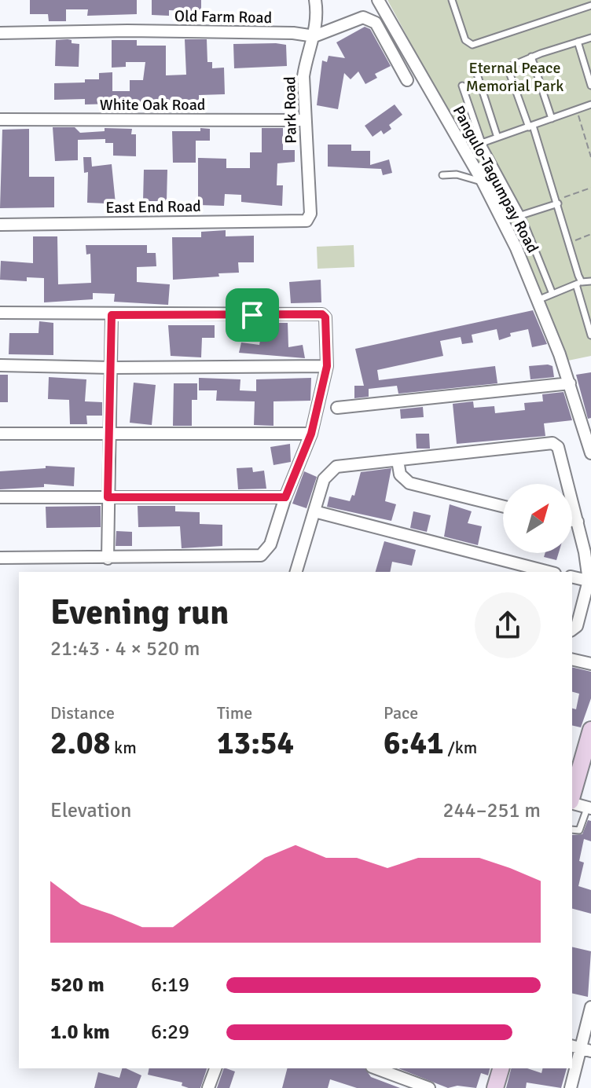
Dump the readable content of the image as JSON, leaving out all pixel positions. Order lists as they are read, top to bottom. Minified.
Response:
{"streets":{"street":["Old Farm Road","White Oak Road","Park Road","Pangulo-Tagumpay Road","East End Road"]},"crossings":[["Old Farm Road","Park Road"],["White Oak Road","Park Road"],["Park Road","East End Road"]],"parks":["Eternal Peace Memorial Park"],"north":"top right","page":{"heading":["Evening run","21:43 · 4 × 520 m"],"stats":[["Distance","2.08 km"],["Time","13:54"],["Pace","6:41 /km"]],"chart":["Elevation","244–251 m"],"list":[{"name":"520 m","note":"6:19"},{"name":"1.0 km","note":"6:29"}]}}
